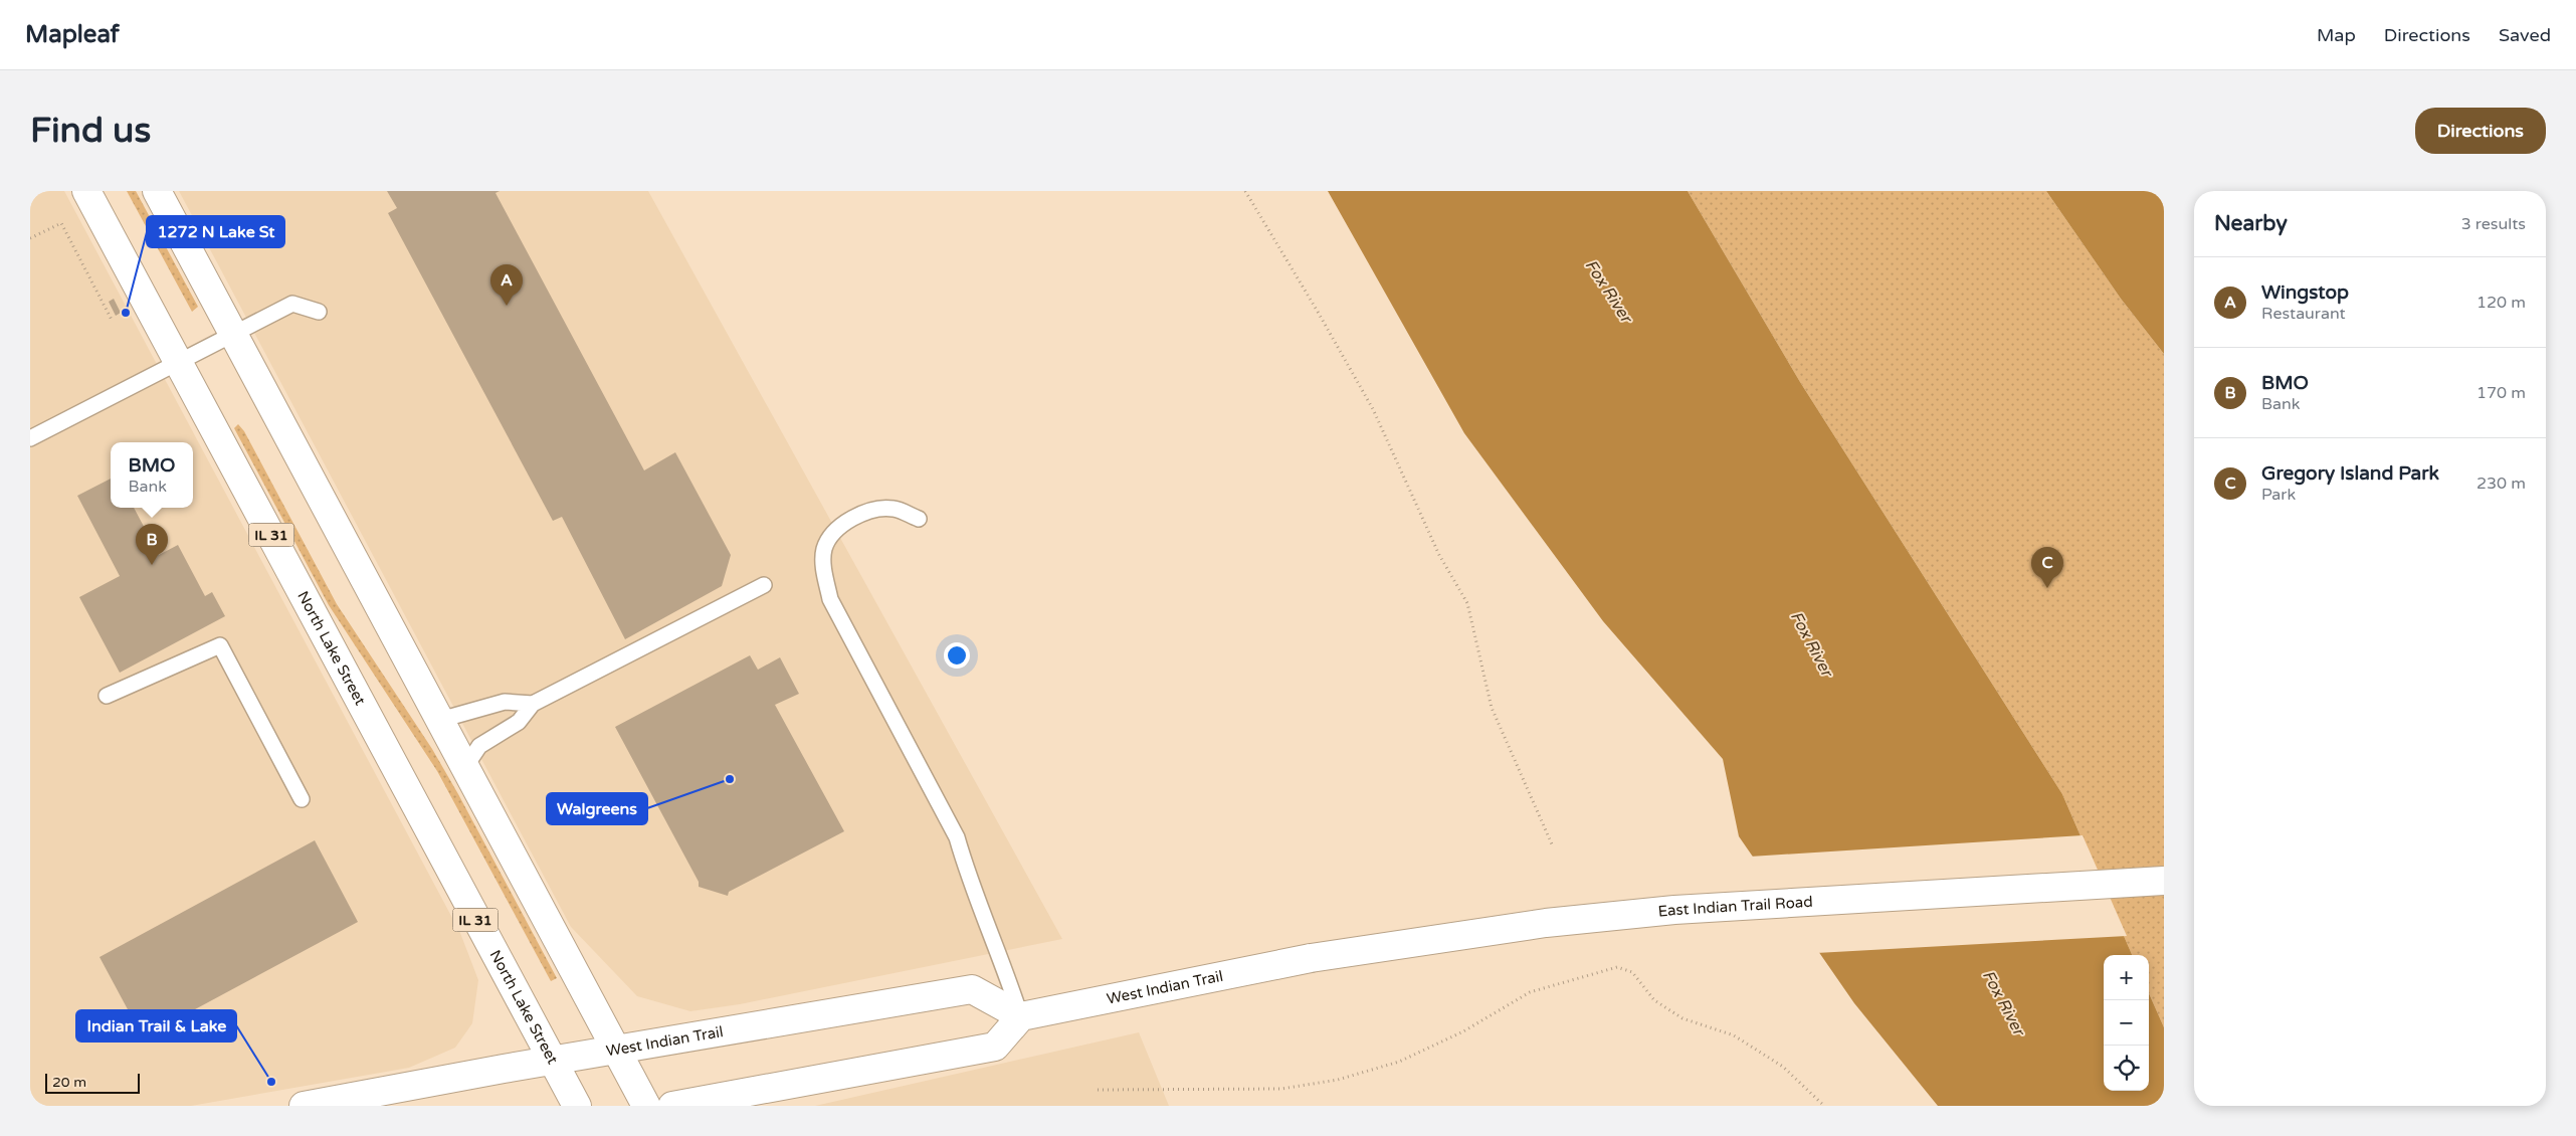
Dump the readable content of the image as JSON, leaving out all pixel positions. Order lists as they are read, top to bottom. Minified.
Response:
{"streets":{"main road":["IL 31","North Lake Street","East Indian Trail Road","West Indian Trail"]},"crossings":[["North Lake Street","West Indian Trail"],["East Indian Trail Road","West Indian Trail"]],"water":["Fox River"],"places":["1272 N Lake St","Walgreens","Indian Trail & Lake"],"scale_bar":"20 m","page":{"header":"Mapleaf","nav":["Map","Directions","Saved"],"buttons":"Directions","title":"Find us","heading":["Nearby","3 results"],"list":[{"mark":"A","name":"Wingstop","note":"Restaurant","value":"120 m"},{"mark":"B","name":"BMO","note":"Bank","value":"170 m"},{"mark":"C","name":"Gregory Island Park","note":"Park","value":"230 m"}],"pins":["A","B","C"],"popup":["BMO","Bank"],"map_buttons":["+","−"],"scale":"20 m"}}
